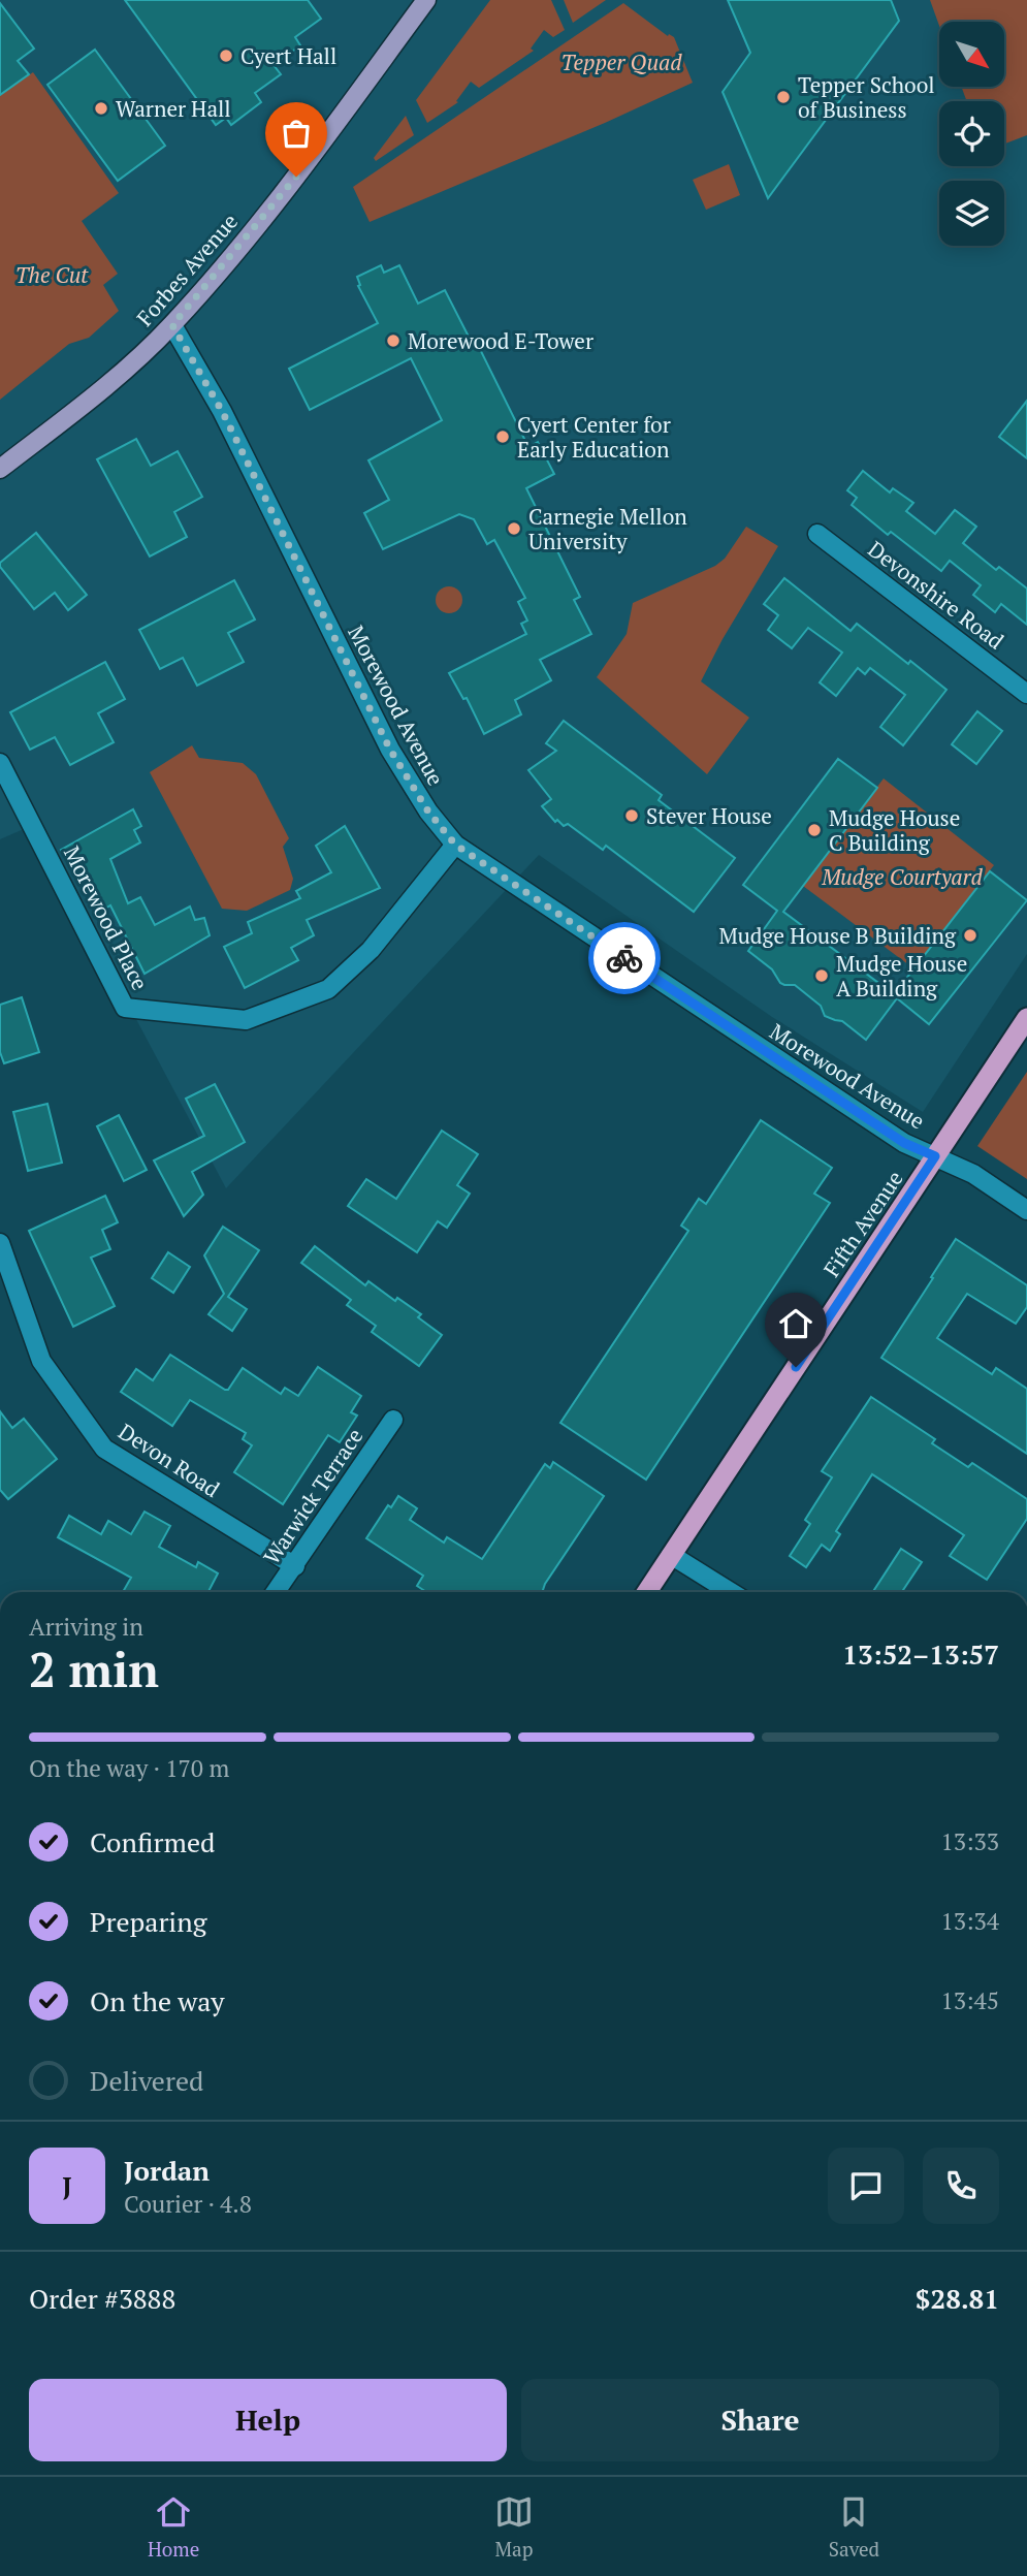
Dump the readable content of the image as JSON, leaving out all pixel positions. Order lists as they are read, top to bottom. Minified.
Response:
{"streets":{"highway":["Fifth Avenue"],"main road":["Forbes Avenue"],"street":["Devonshire Road","Morewood Avenue","Morewood Place","Devon Road","Warwick Terrace"]},"crossings":[["Forbes Avenue","Morewood Avenue"],["Morewood Avenue","Morewood Place"],["Morewood Avenue","Fifth Avenue"],["Devon Road","Warwick Terrace"]],"parks":["Tepper Quad","The Cut","Mudge Courtyard"],"places":["Cyert Hall","Tepper School of Business","Warner Hall","Morewood E-Tower","Cyert Center for Early Education","Carnegie Mellon University","Stever House","Mudge House C Building","Mudge House B Building","Mudge House A Building"],"north":"bottom right","page":{"heading":["2 min","Arriving in","13:52–13:57"],"panel":["Jordan","Courier · 4.8","Order #3888","$28.81"],"bar":"On the way · 170 m","list":[["Confirmed","13:33"],["Preparing","13:34"],["On the way","13:45"],"Delivered"],"round":"J","buttons":["Help","Share"],"tabs":["Home","Map","Saved"]}}
